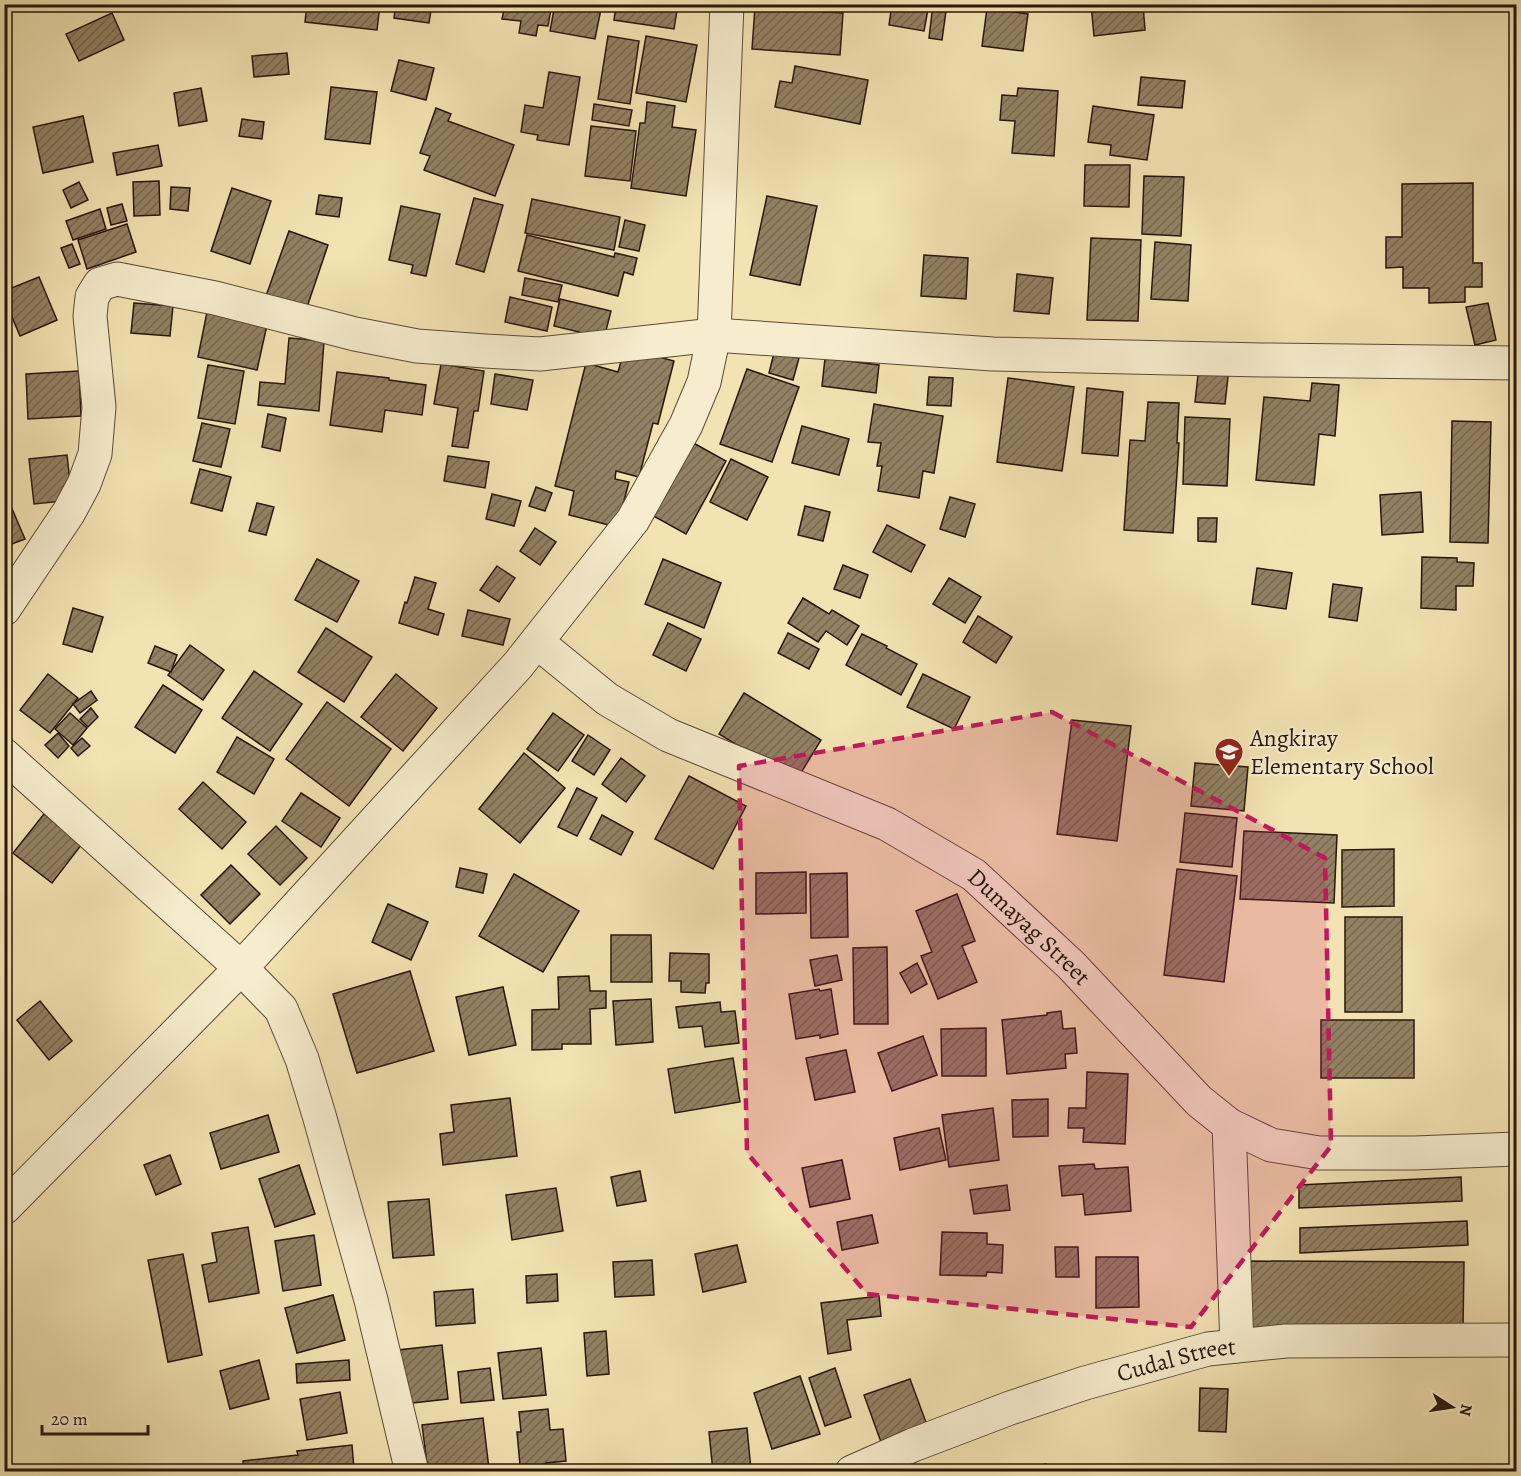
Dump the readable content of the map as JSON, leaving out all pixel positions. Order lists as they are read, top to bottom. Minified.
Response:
{"streets":{"street":["Dumayag Street","Cudal Street"]},"places":{"school or university":["Angkiray Elementary School"]},"scale_bar":"20 m","north":"right"}
